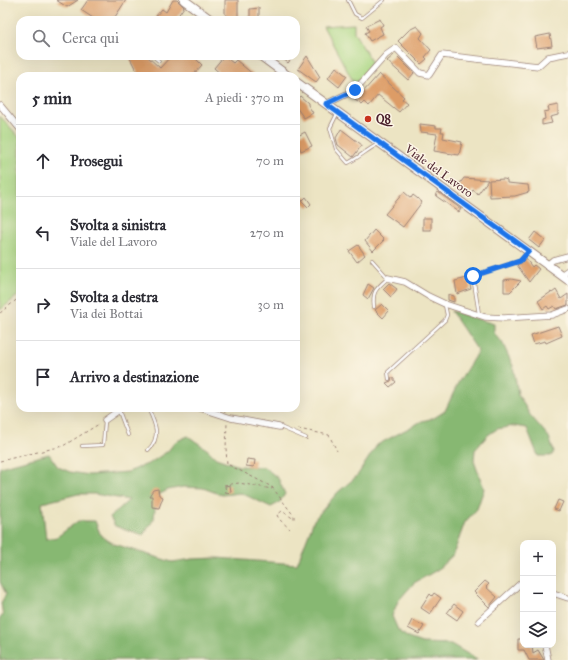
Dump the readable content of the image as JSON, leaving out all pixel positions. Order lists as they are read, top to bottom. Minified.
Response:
{"streets":{"main road":["Viale del Lavoro"]},"places":["Q8"],"page":{"search":"Cerca qui","heading":["5 min","A piedi · 370 m"],"list":[["Prosegui","70 m"],["Svolta a sinistra","Viale del Lavoro","270 m"],["Svolta a destra","Via dei Bottai","30 m"],"Arrivo a destinazione"],"map_buttons":["+","−"]}}
